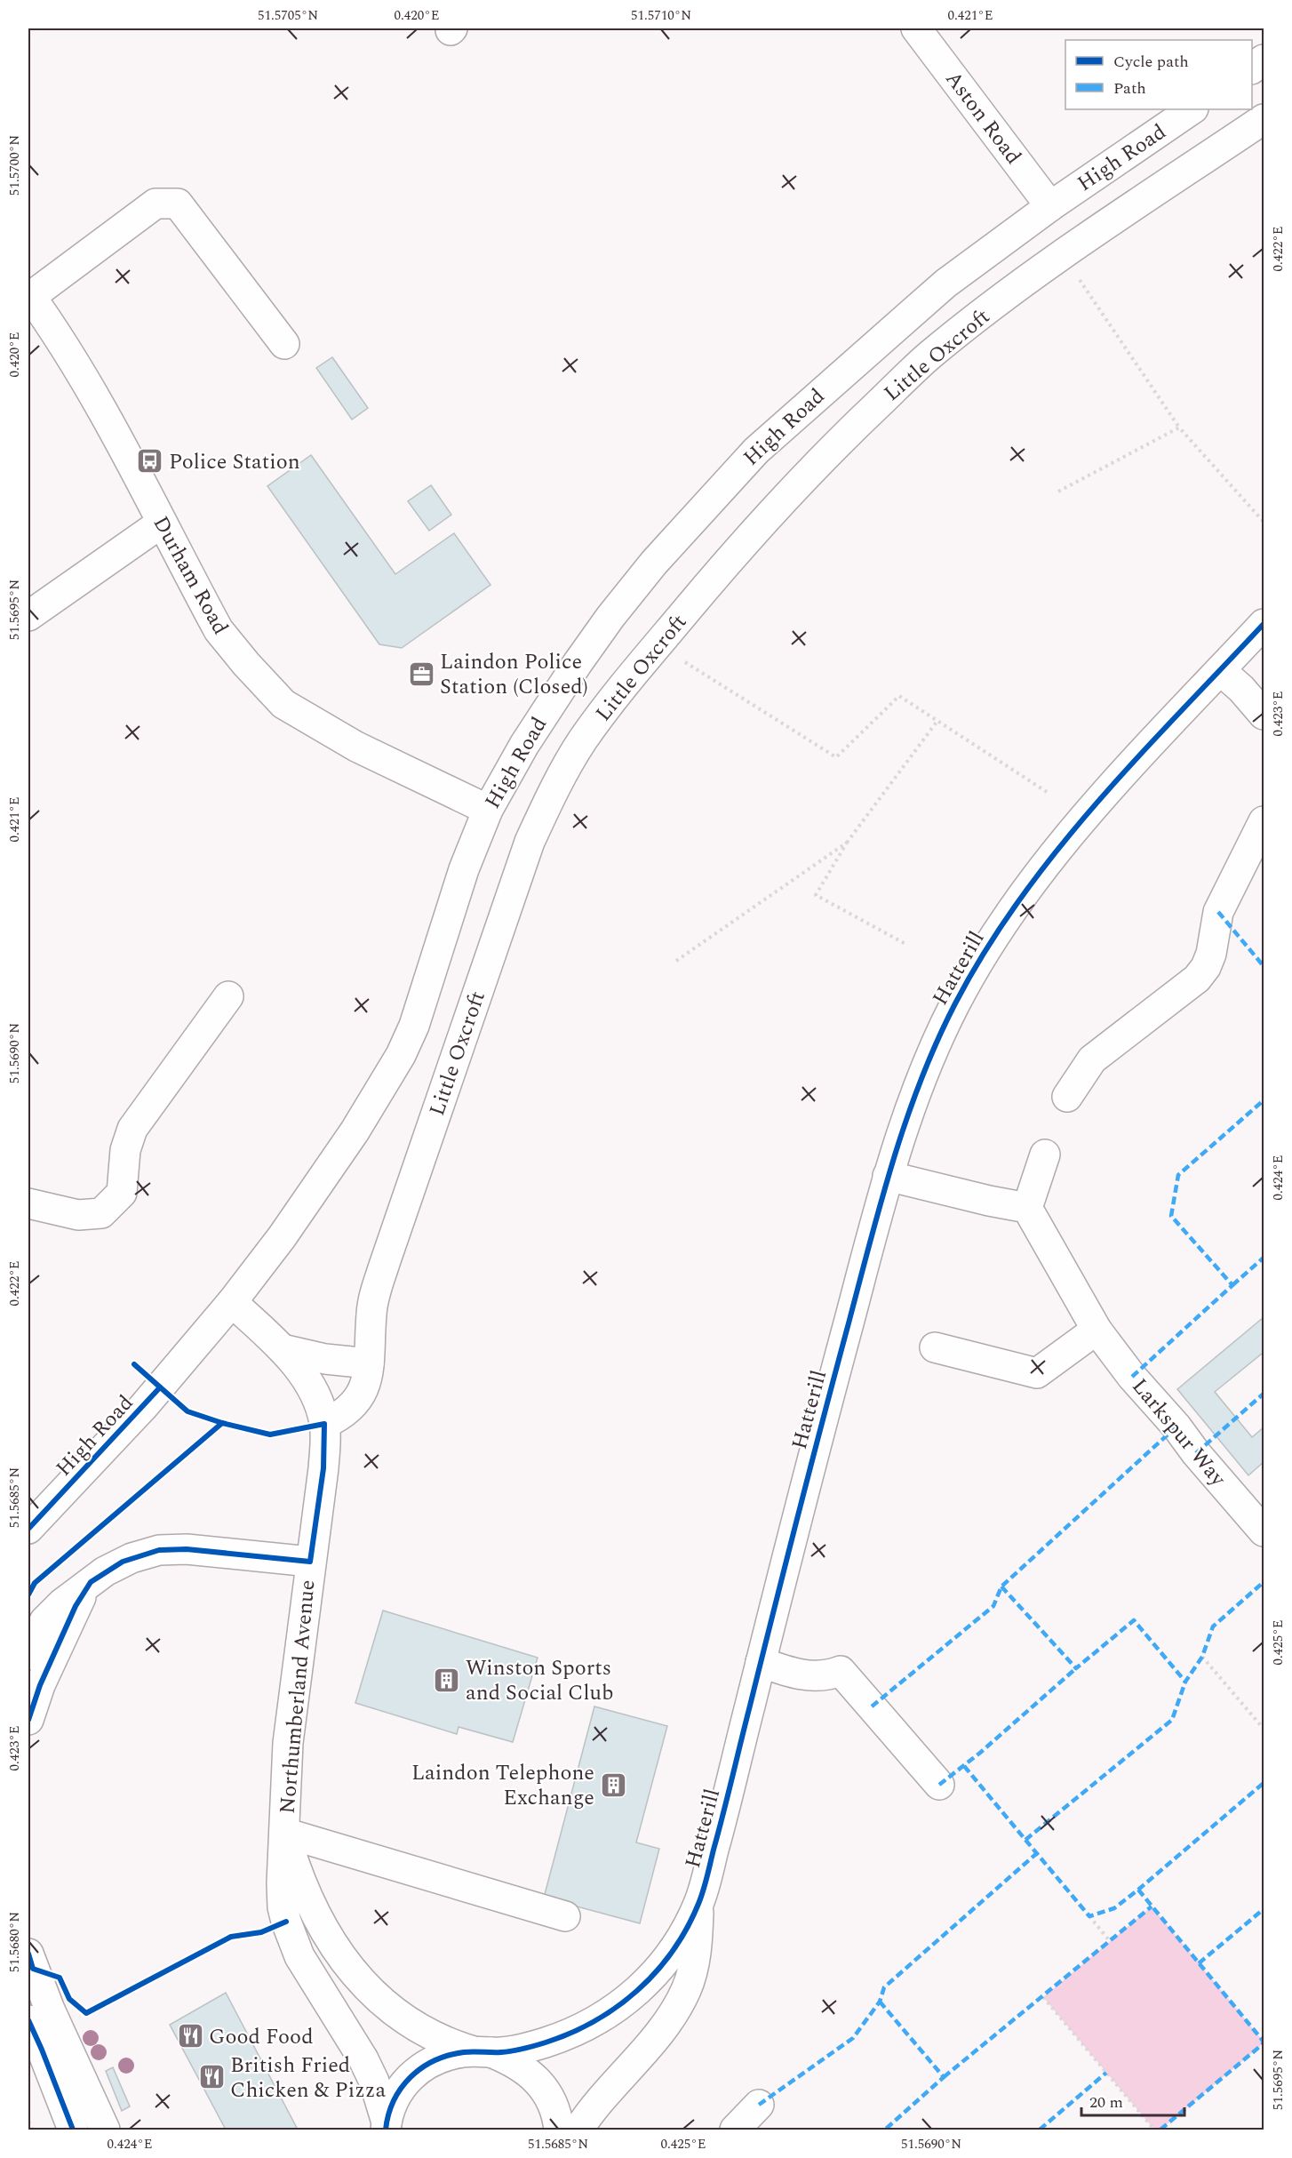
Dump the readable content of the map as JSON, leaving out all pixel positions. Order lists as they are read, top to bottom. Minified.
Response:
{"streets":{"street":["Aston Road","High Road","Little Oxcroft","Durham Road","Hatterill","Larkspur Way","Northumberland Avenue"]},"crossings":[["Aston Road","High Road"],["High Road","Durham Road"],["Hatterill","Northumberland Avenue"]],"places":{"bus stop":["Police Station"],"office":["Laindon Police Station (Closed)"],"building":["Winston Sports and Social Club","Laindon Telephone Exchange"],"restaurant":["Good Food","British Fried Chicken & Pizza"]},"legend":["Cycle path","Path"],"scale_bar":"20 m","coordinates":["51.5705°N","0.420°E","51.5710°N","0.421°E","51.5700°N","0.422°E","51.5695°N","0.423°E","51.5690°N","0.424°E","51.5685°N","0.425°E","51.5680°N"]}
